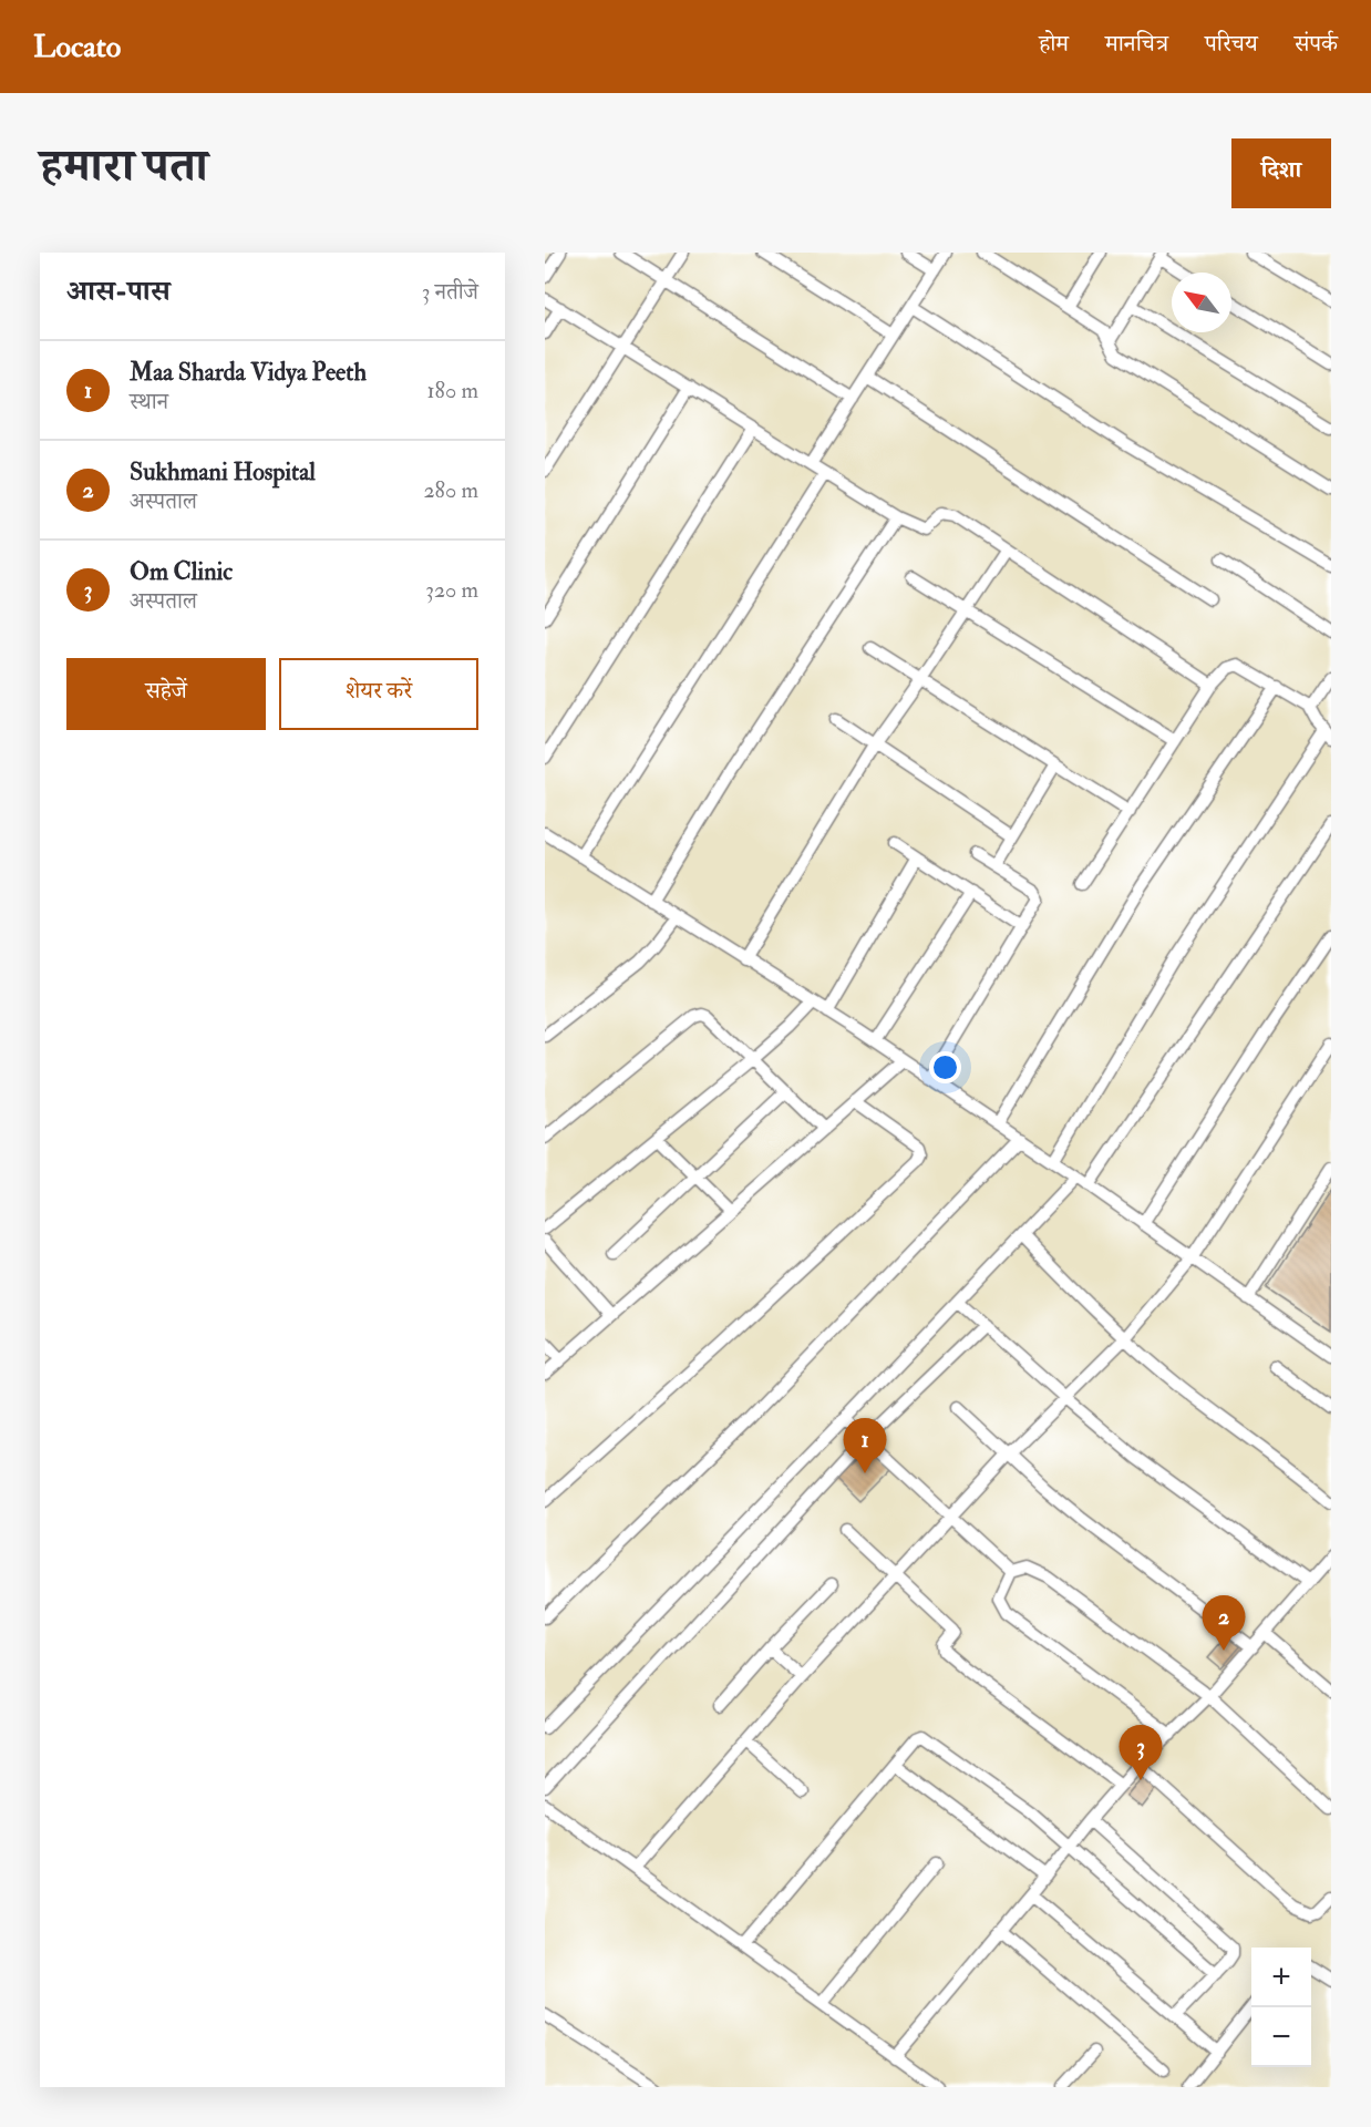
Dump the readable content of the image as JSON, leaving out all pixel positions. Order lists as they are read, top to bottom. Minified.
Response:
{"north":"top left","page":{"header":"Locato","nav":["होम","मानचित्र","परिचय","संपर्क"],"title":"हमारा पता","buttons":["दिशा",["सहेजें","शेयर करें"]],"heading":["आस-पास","3 नतीजे"],"list":[{"mark":"1","name":"Maa Sharda Vidya Peeth","note":"स्थान","value":"180 m"},{"mark":"2","name":"Sukhmani Hospital","note":"अस्पताल","value":"280 m"},{"mark":"3","name":"Om Clinic","note":"अस्पताल","value":"320 m"}],"pins":["1","2","3"],"map_buttons":["+","−"]}}
